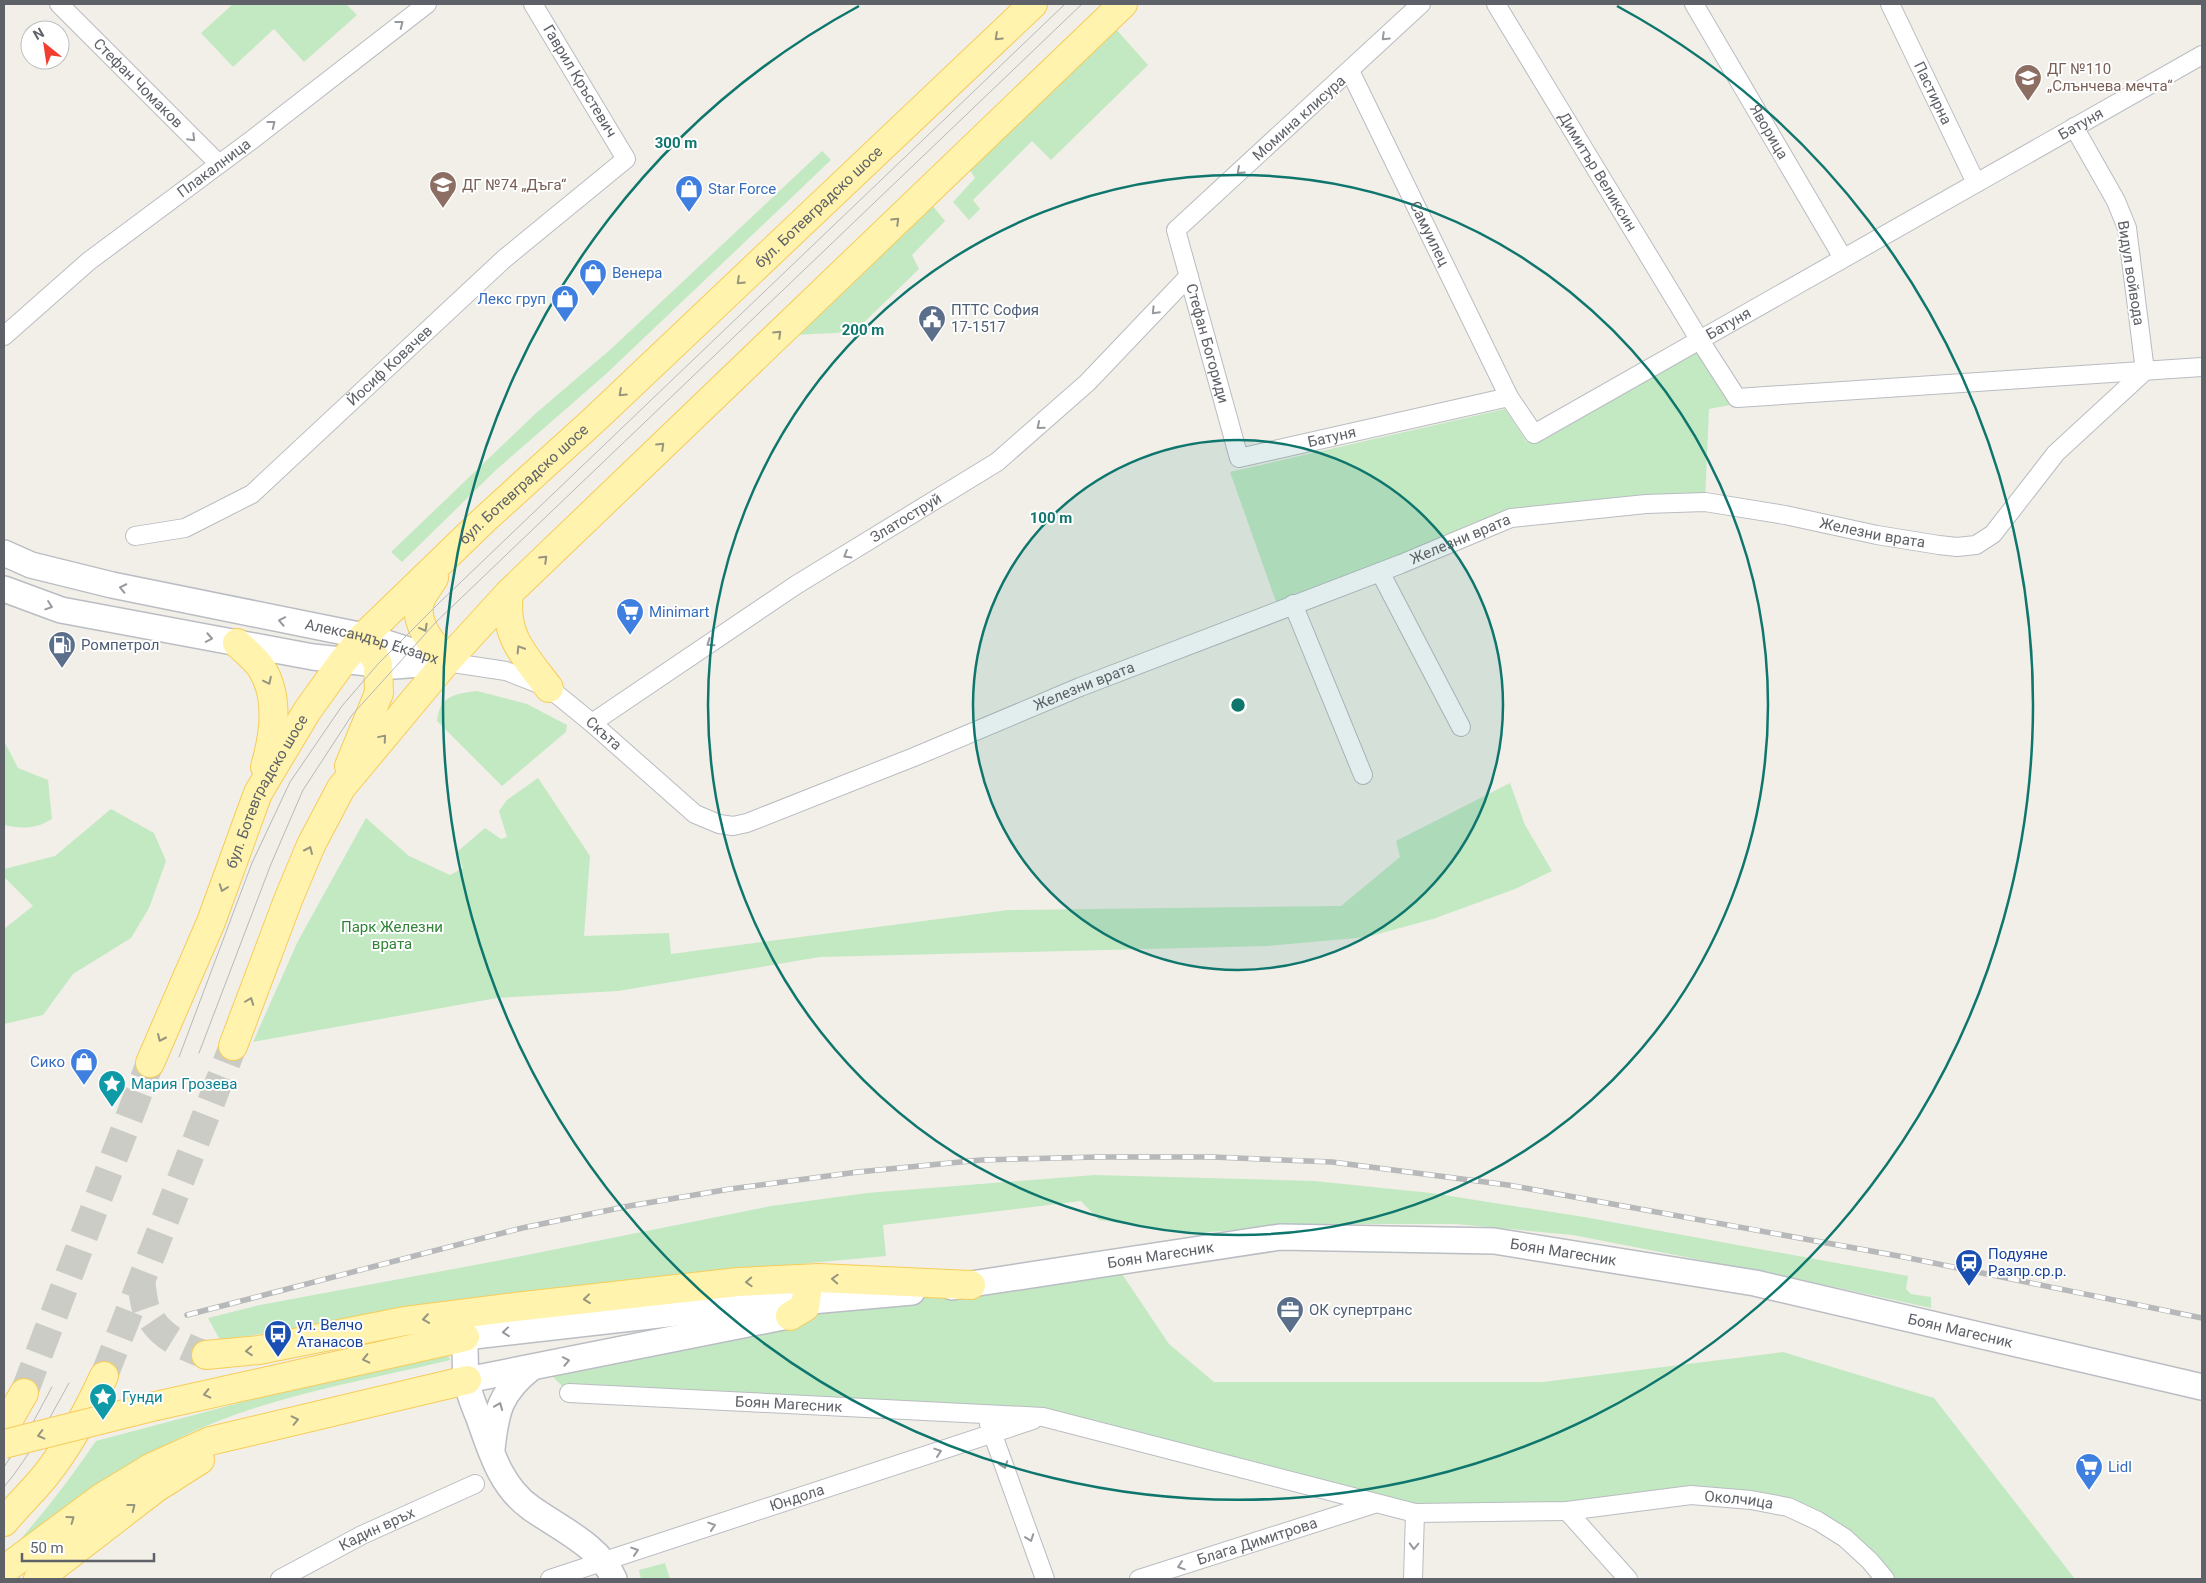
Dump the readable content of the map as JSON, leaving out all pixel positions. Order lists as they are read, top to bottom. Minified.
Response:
{"streets":{"main road":["бул. Ботевградско шосе"],"street":["Гаврил Кръстевич","Стефан Чомаков","Пастирна","Момина клисура","Батуня","Яворица","Плакалница","Димитър Великсин","Самуилец","Видул войвода","Стефан Богориди","Йосиф Ковачев","Златоструй","Железни врата","Александър Екзарх","Скъта","Боян Магесник","Юндола","Околчица","Кадин връх","Блага Димитрова"]},"crossings":[["Гаврил Кръстевич","Йосиф Ковачев"],["Стефан Чомаков","Плакалница"],["Пастирна","Батуня"],["Момина клисура","Самуилец"],["Момина клисура","Стефан Богориди"],["Батуня","Яворица"],["Батуня","Димитър Великсин"],["Батуня","Самуилец"],["Батуня","Видул войвода"],["Батуня","Стефан Богориди"],["бул. Ботевградско шосе","Александър Екзарх"],["Видул войвода","Железни врата"],["Стефан Богориди","Златоструй"],["Златоструй","Скъта"],["Железни врата","Скъта"],["Александър Екзарх","Скъта"],["Боян Магесник","Юндола"],["Боян Магесник","Околчица"],["Боян Магесник","Блага Димитрова"]],"one_way":["Стефан Чомаков","Момина клисура","Плакалница","Златоструй","Юндола","Блага Димитрова"],"parks":["Парк Железни врата"],"places":{"school or university":["ДГ №110 „Слънчева мечта“","ДГ №74 „Дъга“"],"shop":["Star Force","Венера","Лекс груп","Сико"],"public building":["ПТТС София 17-1517"],"supermarket":["Minimart","Lidl"],"fuel station":["Ромпетрол"],"place":["Мария Грозева","Гунди"],"station":["Подуяне Разпр.ср.р."],"office":["ОК супертранс"],"bus stop":["ул. Велчо Атанасов"]},"scale_bar":"50 m","north":"top left","rings":["300 m","200 m","100 m"]}
